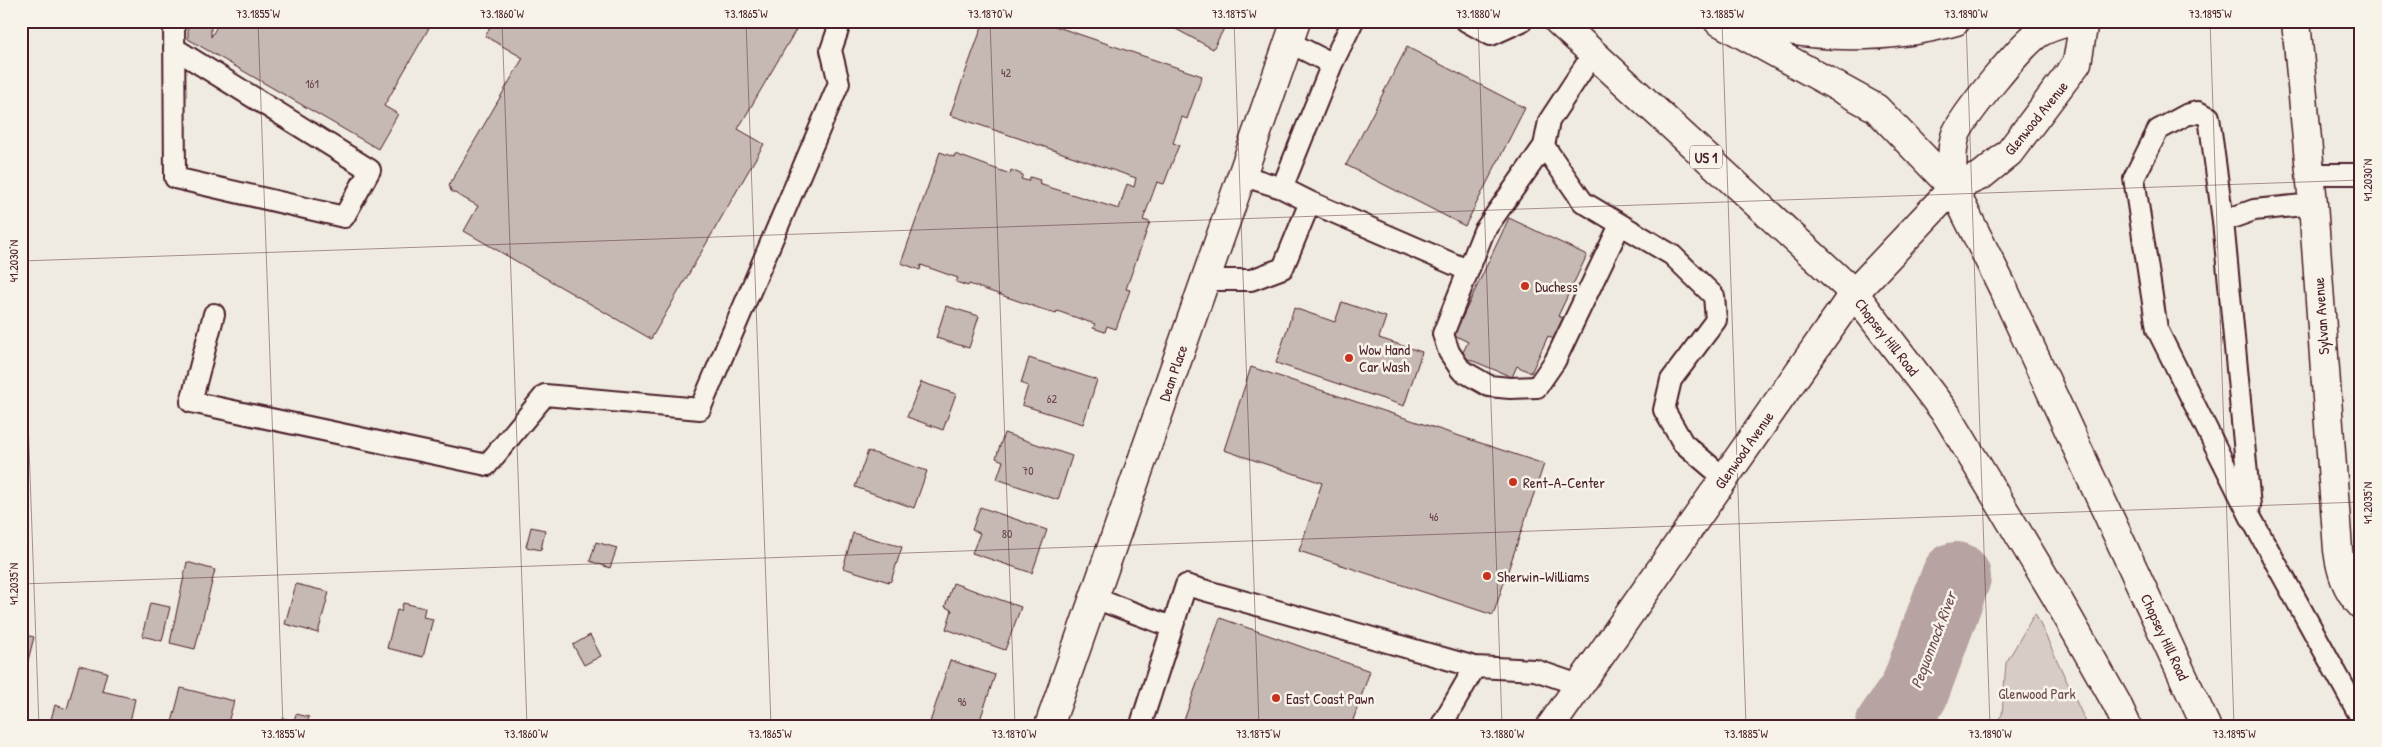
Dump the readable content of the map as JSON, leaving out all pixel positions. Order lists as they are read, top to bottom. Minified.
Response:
{"streets":{"main road":["Glenwood Avenue","US 1","Sylvan Avenue","Chopsey Hill Road","Dean Place"]},"crossings":[["Glenwood Avenue","Chopsey Hill Road"]],"water":["Pequonnock River"],"parks":["Glenwood Park"],"places":["Duchess","Wow Hand Car Wash","Rent-A-Center","Sherwin-Williams","East Coast Pawn"],"house_numbers":["42","161","62","70","46","80","96"],"coordinates":["73.1855°W","73.1860°W","73.1865°W","73.1870°W","73.1875°W","73.1880°W","73.1885°W","73.1890°W","73.1895°W","41.2030°N","41.2035°N"]}
